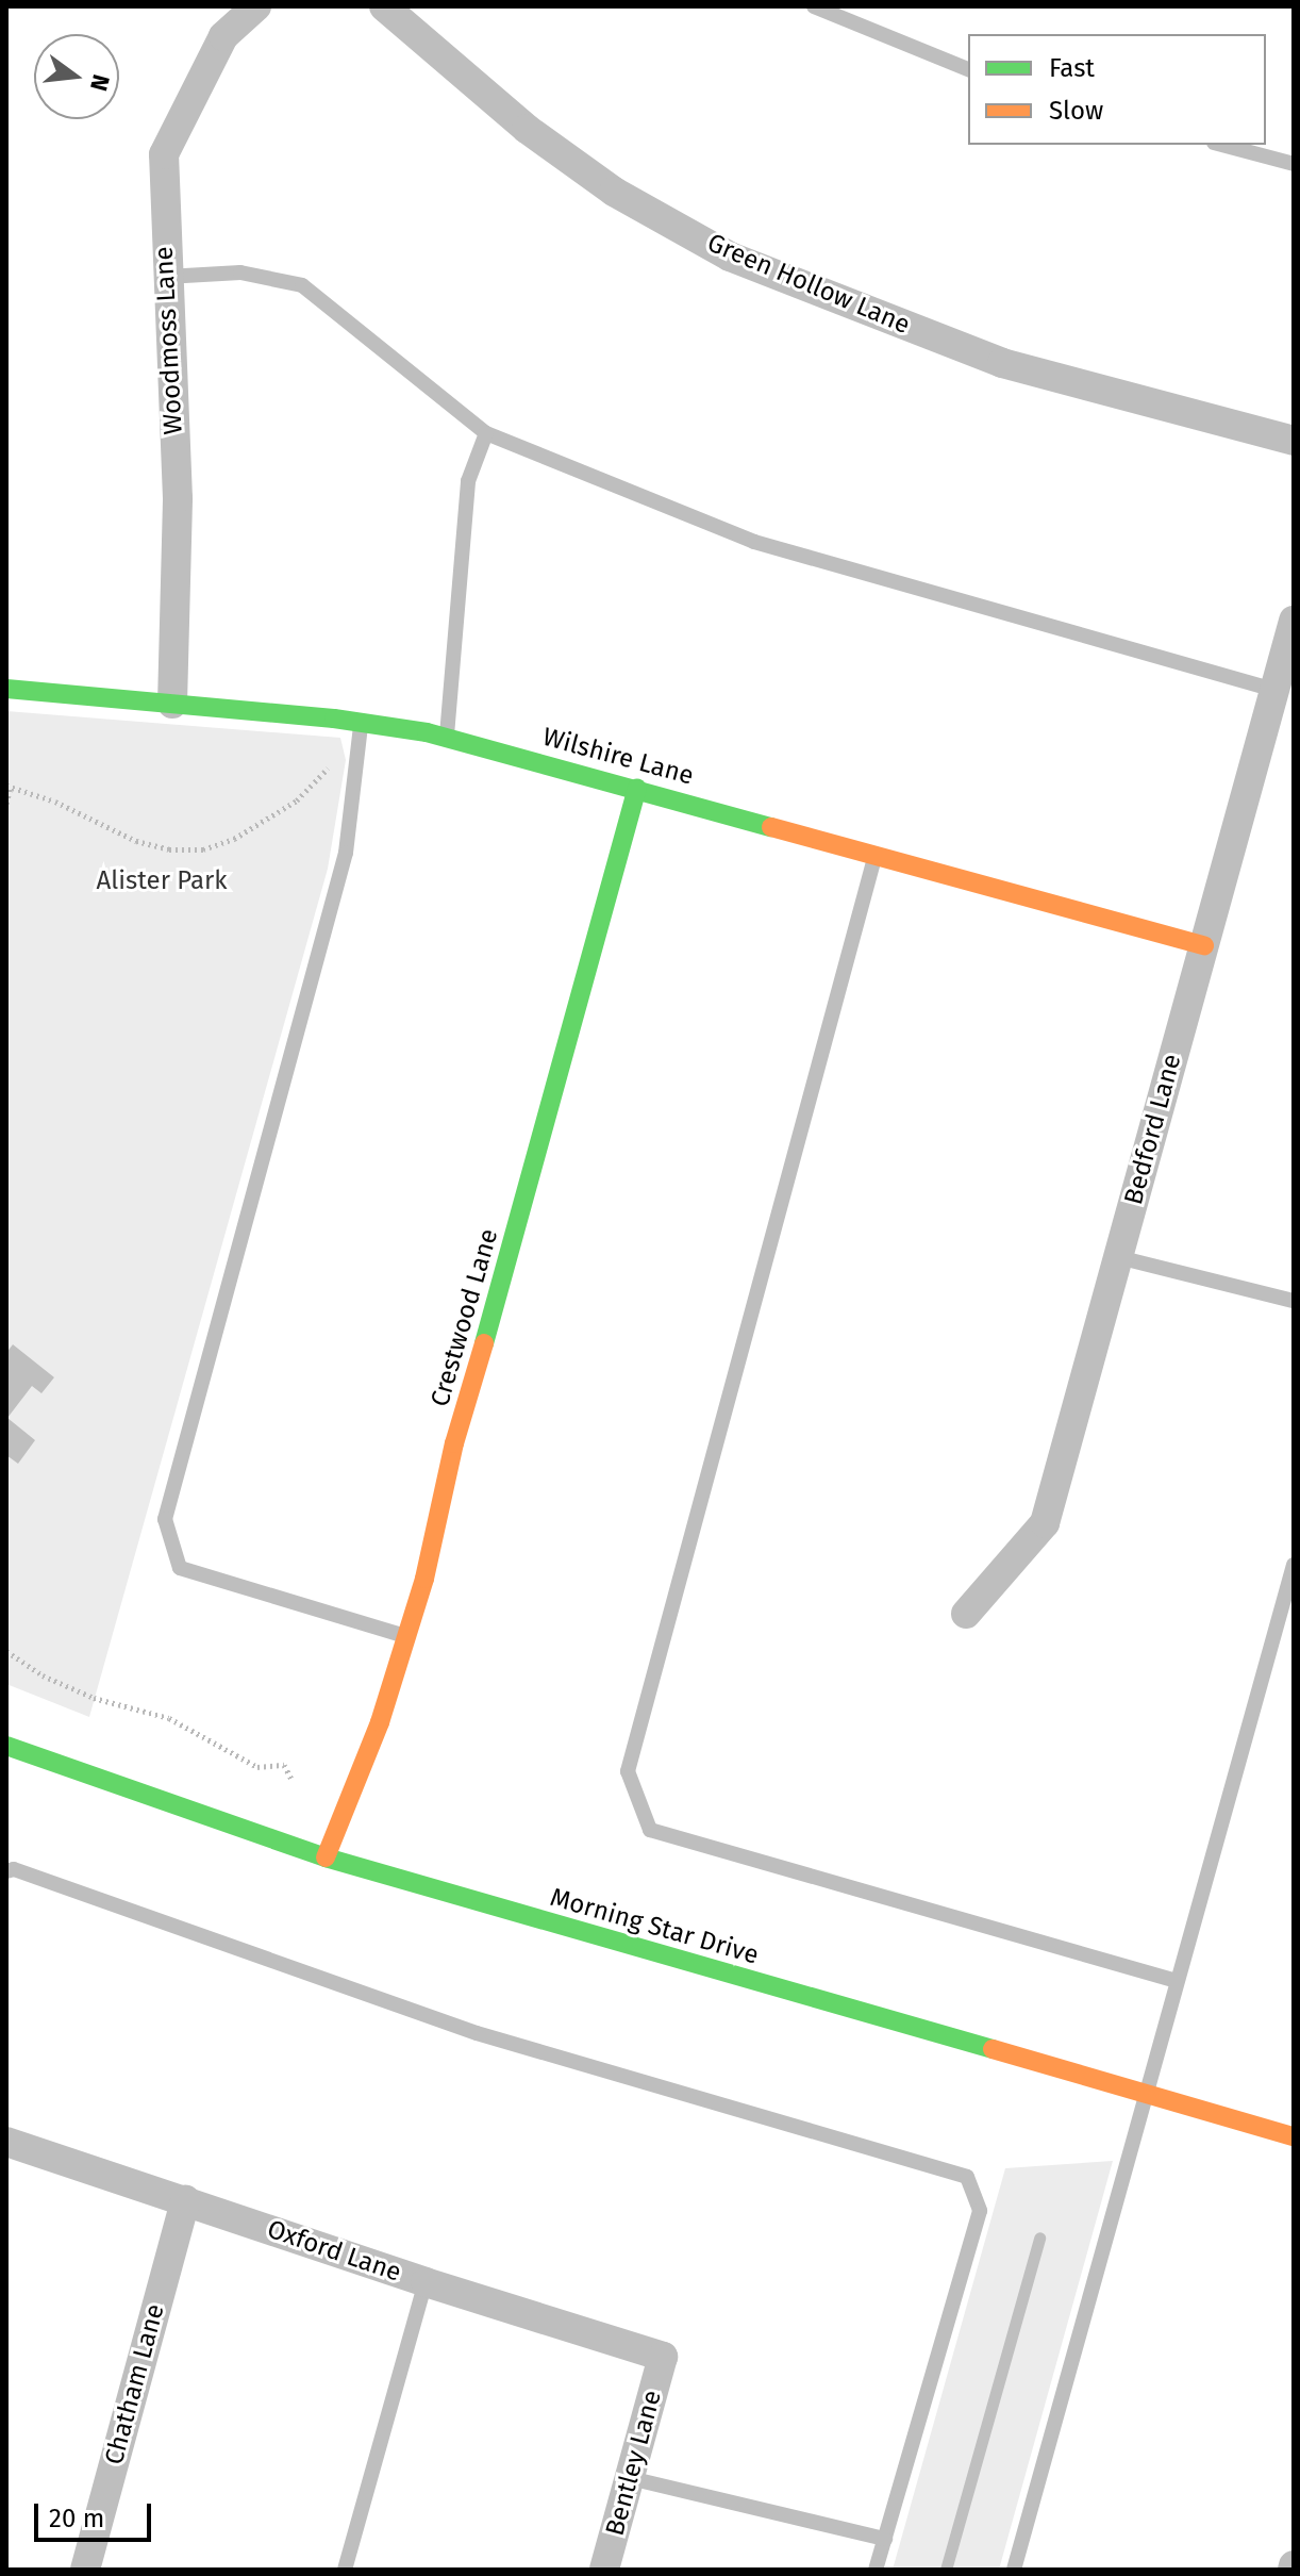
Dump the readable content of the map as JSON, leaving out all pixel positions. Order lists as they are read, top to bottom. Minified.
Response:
{"streets":{"street":["Green Hollow Lane","Woodmoss Lane","Wilshire Lane","Bedford Lane","Crestwood Lane","Morning Star Drive","Oxford Lane","Chatham Lane","Bentley Lane"]},"crossings":[["Woodmoss Lane","Wilshire Lane"],["Wilshire Lane","Bedford Lane"],["Wilshire Lane","Crestwood Lane"],["Crestwood Lane","Morning Star Drive"],["Oxford Lane","Chatham Lane"],["Oxford Lane","Bentley Lane"]],"parks":["Alister Park"],"legend":["Fast","Slow"],"scale_bar":"20 m","north":"right"}
